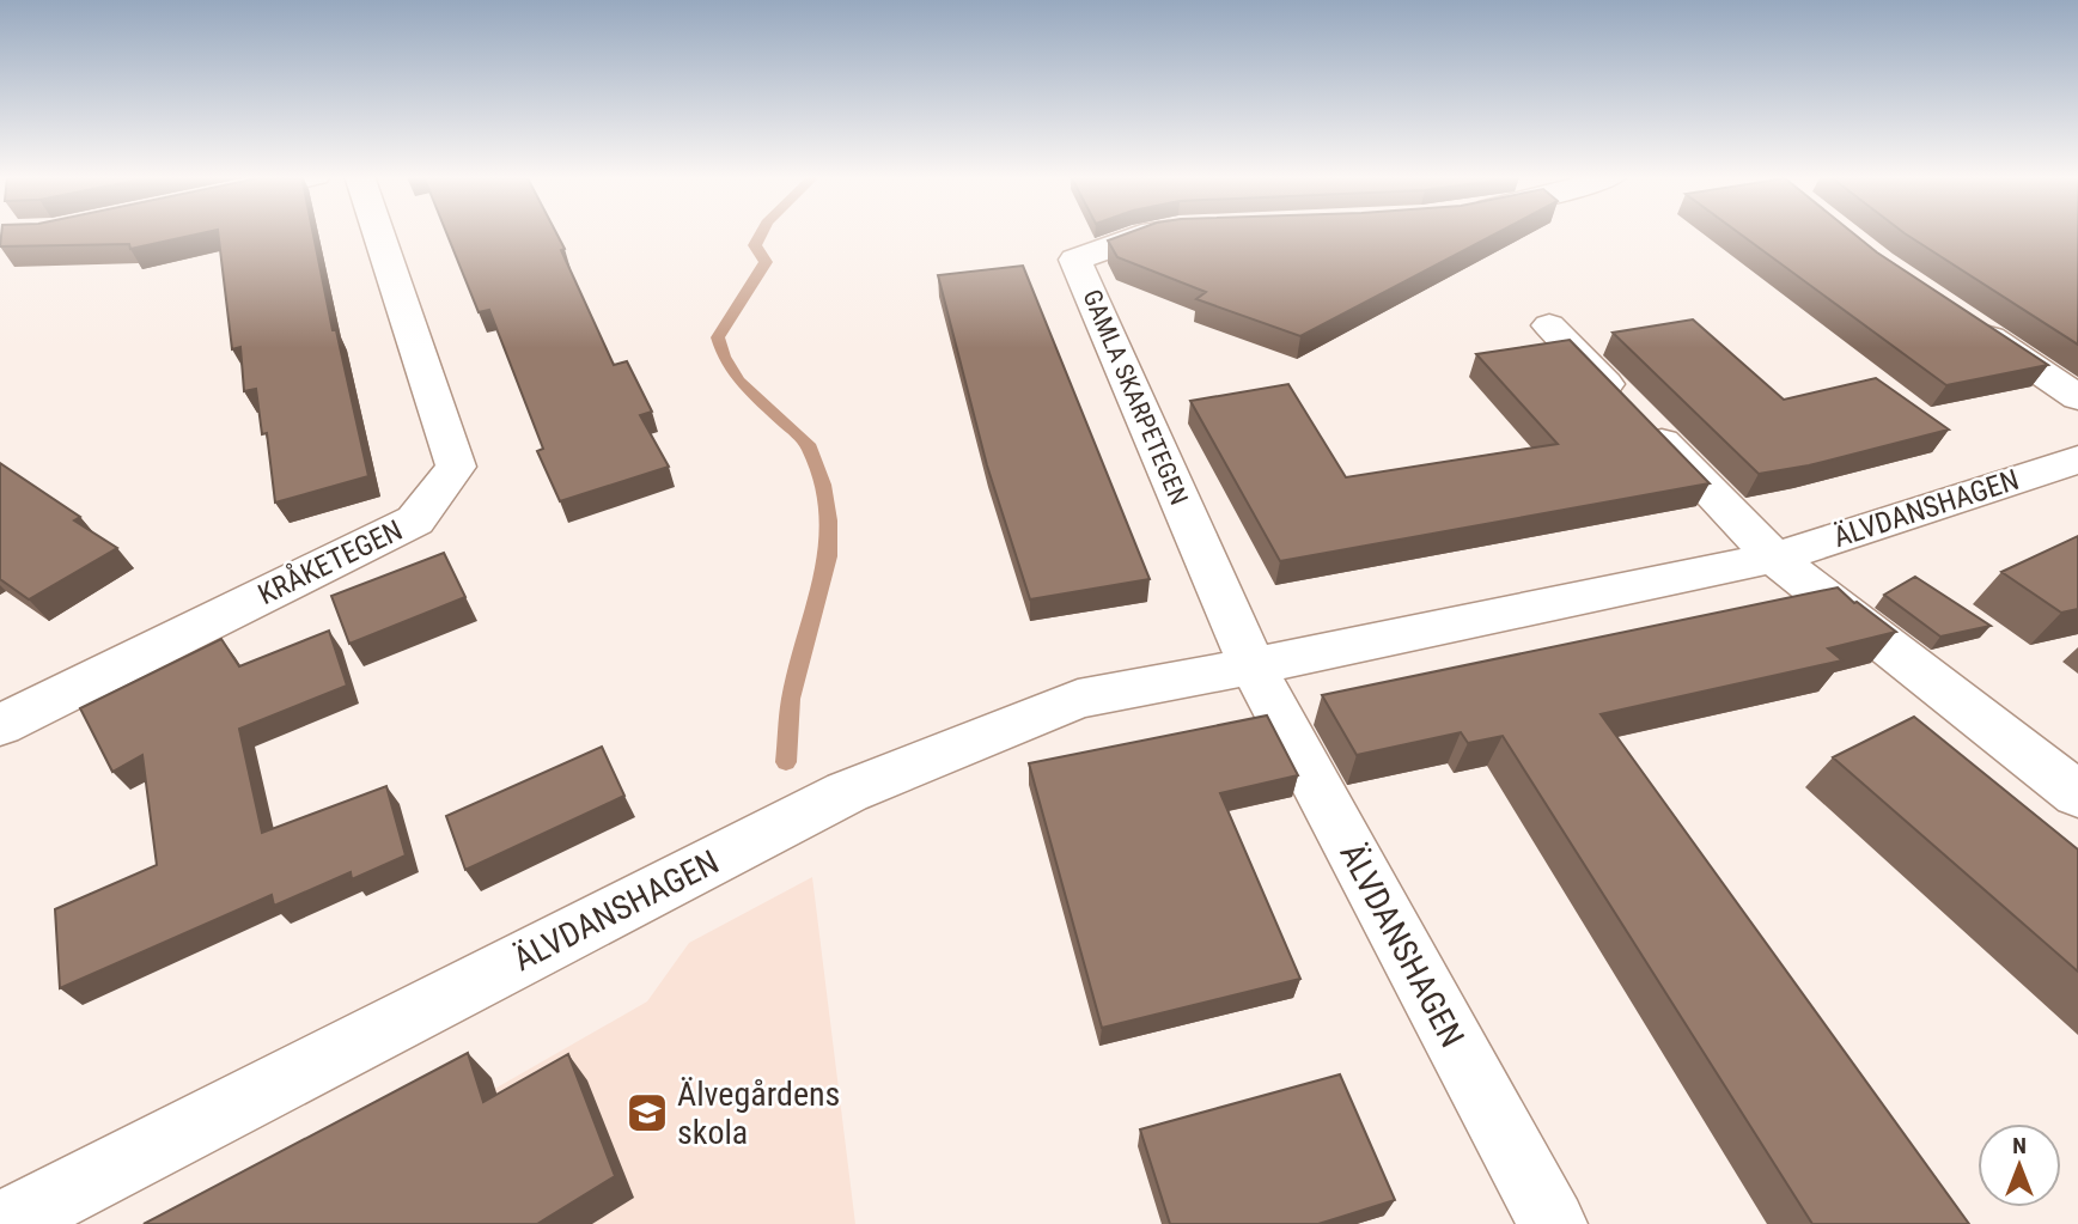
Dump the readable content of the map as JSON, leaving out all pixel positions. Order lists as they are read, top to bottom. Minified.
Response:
{"streets":{"street":["GAMLA SKARPETEGEN","ÄLVDANSHAGEN","KRÅKETEGEN"]},"crossings":[["GAMLA SKARPETEGEN","ÄLVDANSHAGEN"]],"places":{"school or university":["Älvegårdens skola"]},"north":"top"}
